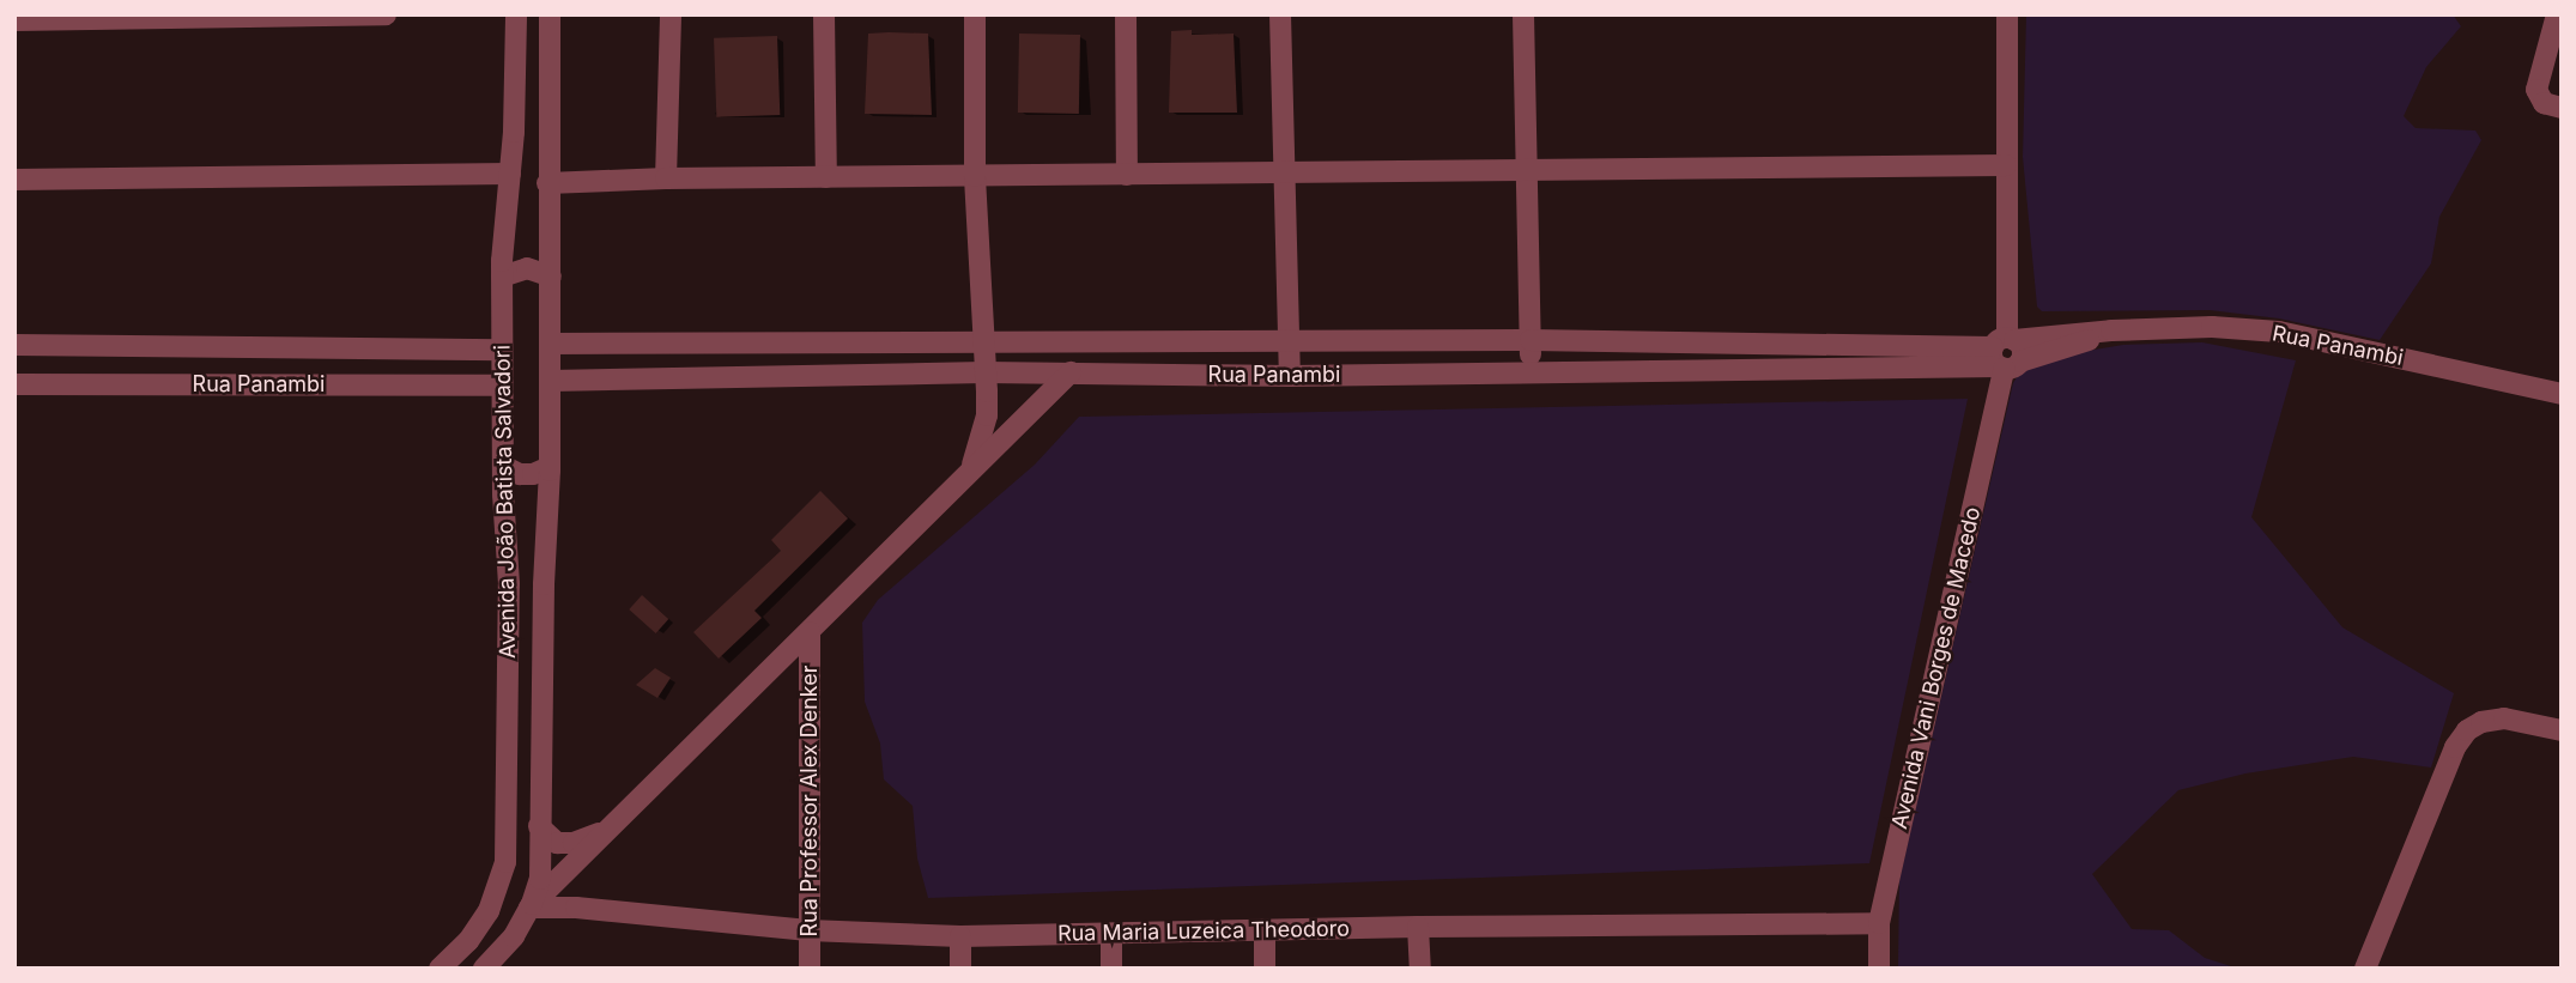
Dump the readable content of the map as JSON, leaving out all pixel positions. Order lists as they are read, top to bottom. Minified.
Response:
{"streets":{"street":["Rua Panambi","Avenida João Batista Salvadori","Avenida Vani Borges de Macedo","Rua Professor Alex Denker","Rua Maria Luzeica Theodoro"]},"crossings":[["Rua Panambi","Avenida João Batista Salvadori"],["Rua Panambi","Avenida Vani Borges de Macedo"],["Avenida João Batista Salvadori","Rua Maria Luzeica Theodoro"],["Avenida Vani Borges de Macedo","Rua Maria Luzeica Theodoro"],["Rua Professor Alex Denker","Rua Maria Luzeica Theodoro"]]}
